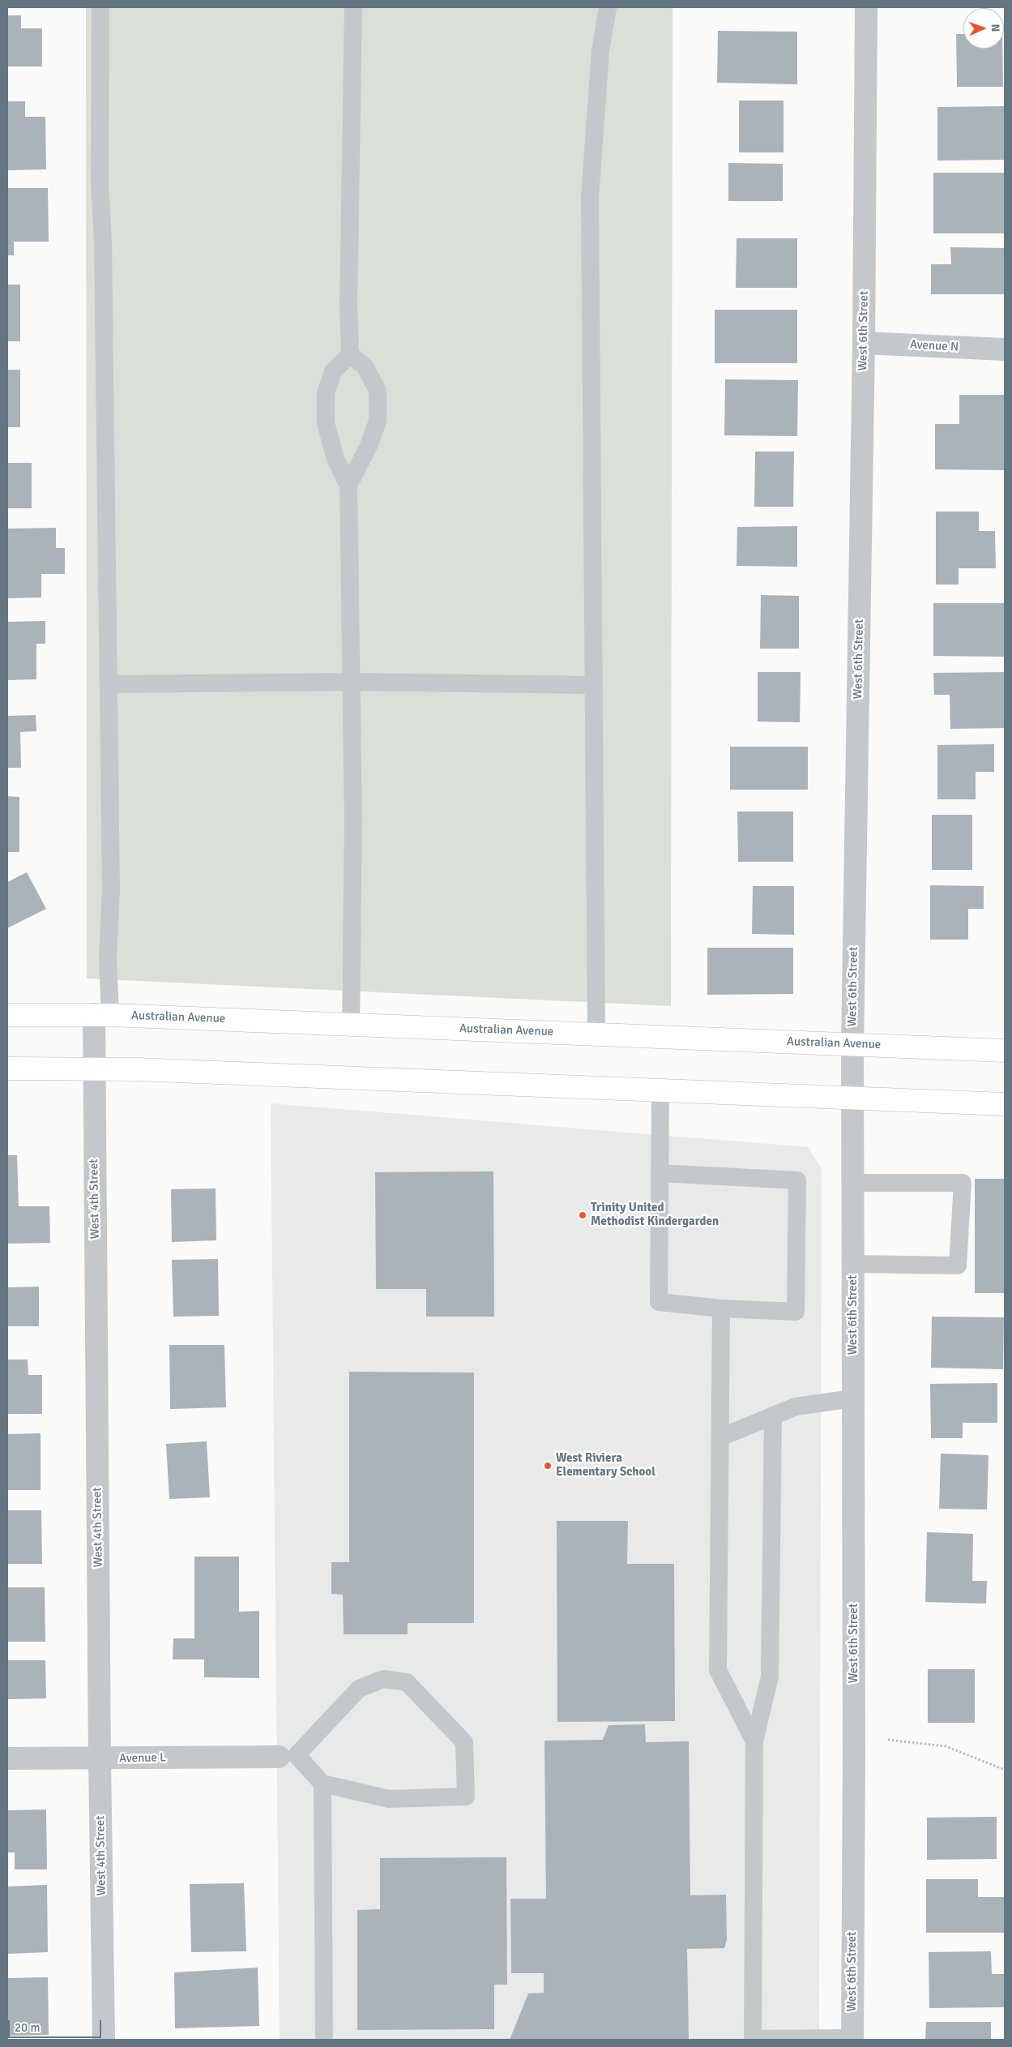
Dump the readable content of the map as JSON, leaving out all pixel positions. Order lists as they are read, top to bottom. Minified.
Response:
{"streets":{"main road":["Australian Avenue"],"street":["West 6th Street","Avenue N","West 4th Street","Avenue L"]},"crossings":[["West 6th Street","Avenue N"],["West 6th Street","Australian Avenue"],["Australian Avenue","West 4th Street"],["West 4th Street","Avenue L"]],"places":["Trinity United Methodist Kindergarden","West Riviera Elementary School"],"scale_bar":"20 m","north":"right"}
